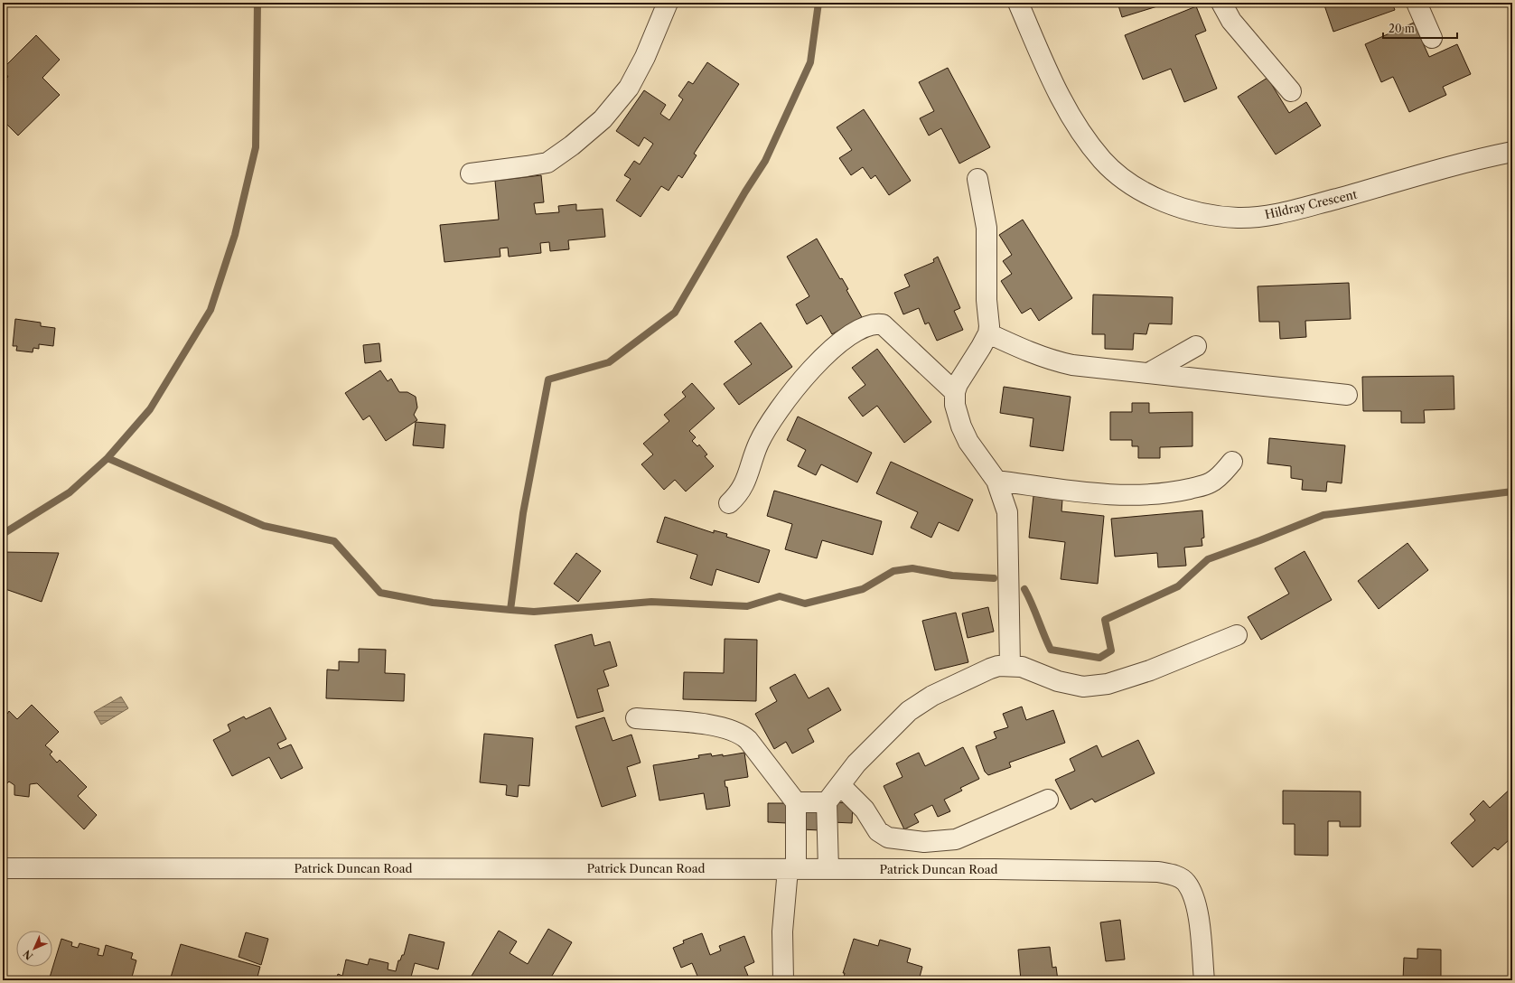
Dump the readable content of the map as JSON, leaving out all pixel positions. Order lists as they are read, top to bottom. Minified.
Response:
{"streets":{"street":["Hildray Crescent","Patrick Duncan Road"]},"scale_bar":"20 m","north":"bottom left"}
